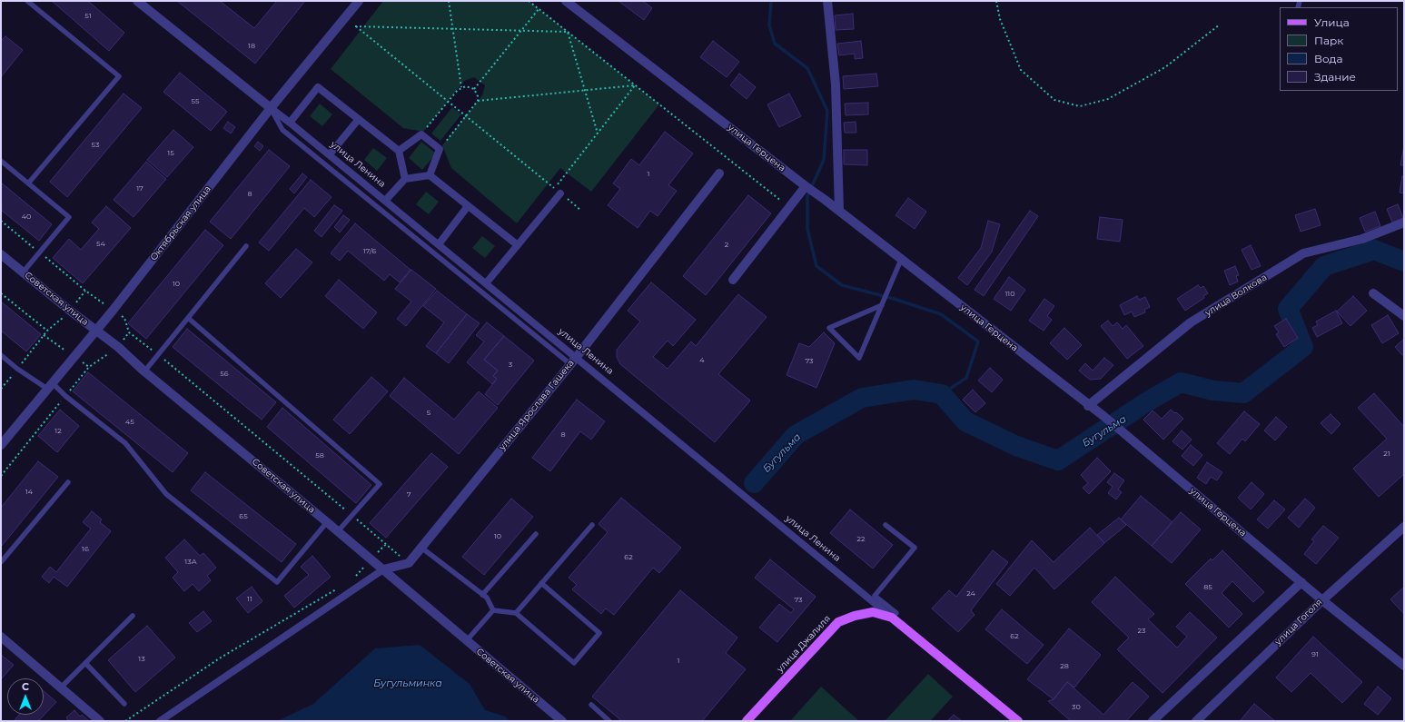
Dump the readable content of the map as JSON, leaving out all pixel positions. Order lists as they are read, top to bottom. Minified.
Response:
{"streets":{"main road":["улица Ленина","улица Джалиля"],"street":["улица Герцена","Октябрьская улица","улица Волкова","Советская улица","улица Ярослава Гашека","улица Гоголя"]},"crossings":[["улица Герцена","улица Волкова"],["улица Герцена","улица Гоголя"],["улица Ленина","Октябрьская улица"],["улица Ленина","улица Ярослава Гашека"],["улица Ленина","улица Джалиля"],["Октябрьская улица","Советская улица"]],"water":["Бугульма","Бугульминка"],"house_numbers":["51","18","55","53","15","1","17","8","40","54","2","17/6","10","110","4","73","3","56","5","45","12","8","21","58","14","7","65","10","22","16","62","13А","85","24","11","73","23","62","91","13","1","28","30"],"legend":["Улица","Парк","Вода","Здание"],"north":"top"}
